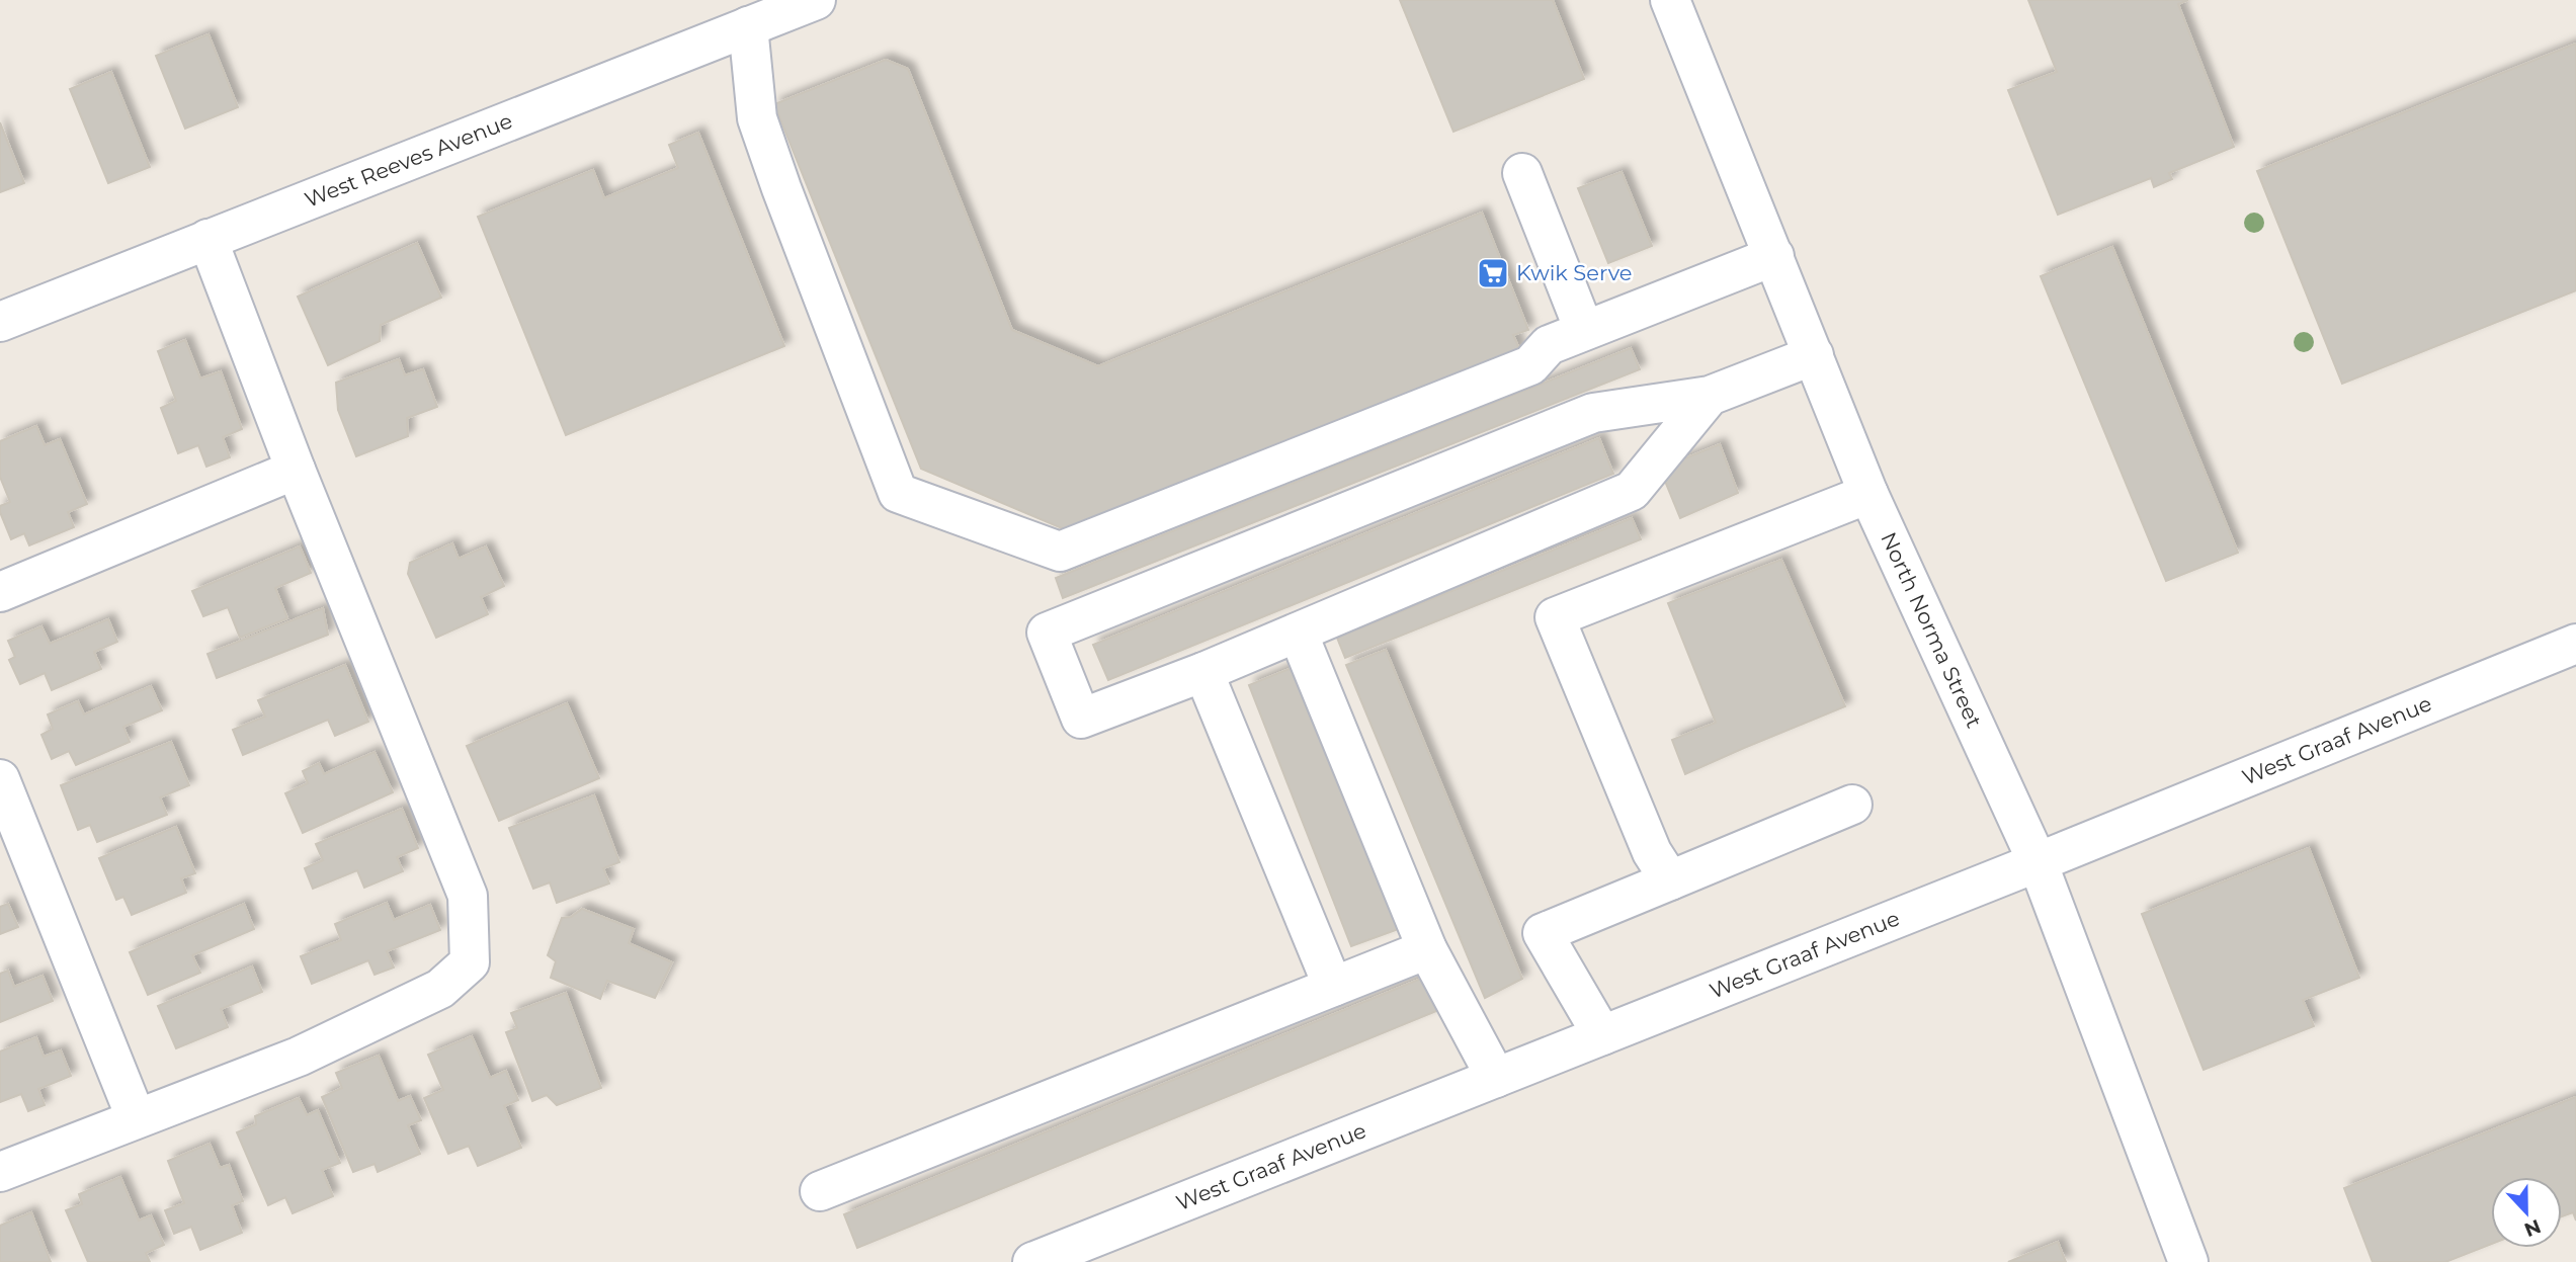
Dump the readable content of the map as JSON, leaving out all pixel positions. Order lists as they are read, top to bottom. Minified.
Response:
{"streets":{"street":["West Reeves Avenue","North Norma Street","West Graaf Avenue"]},"crossings":[["North Norma Street","West Graaf Avenue"]],"places":{"supermarket":["Kwik Serve"]},"north":"bottom"}
